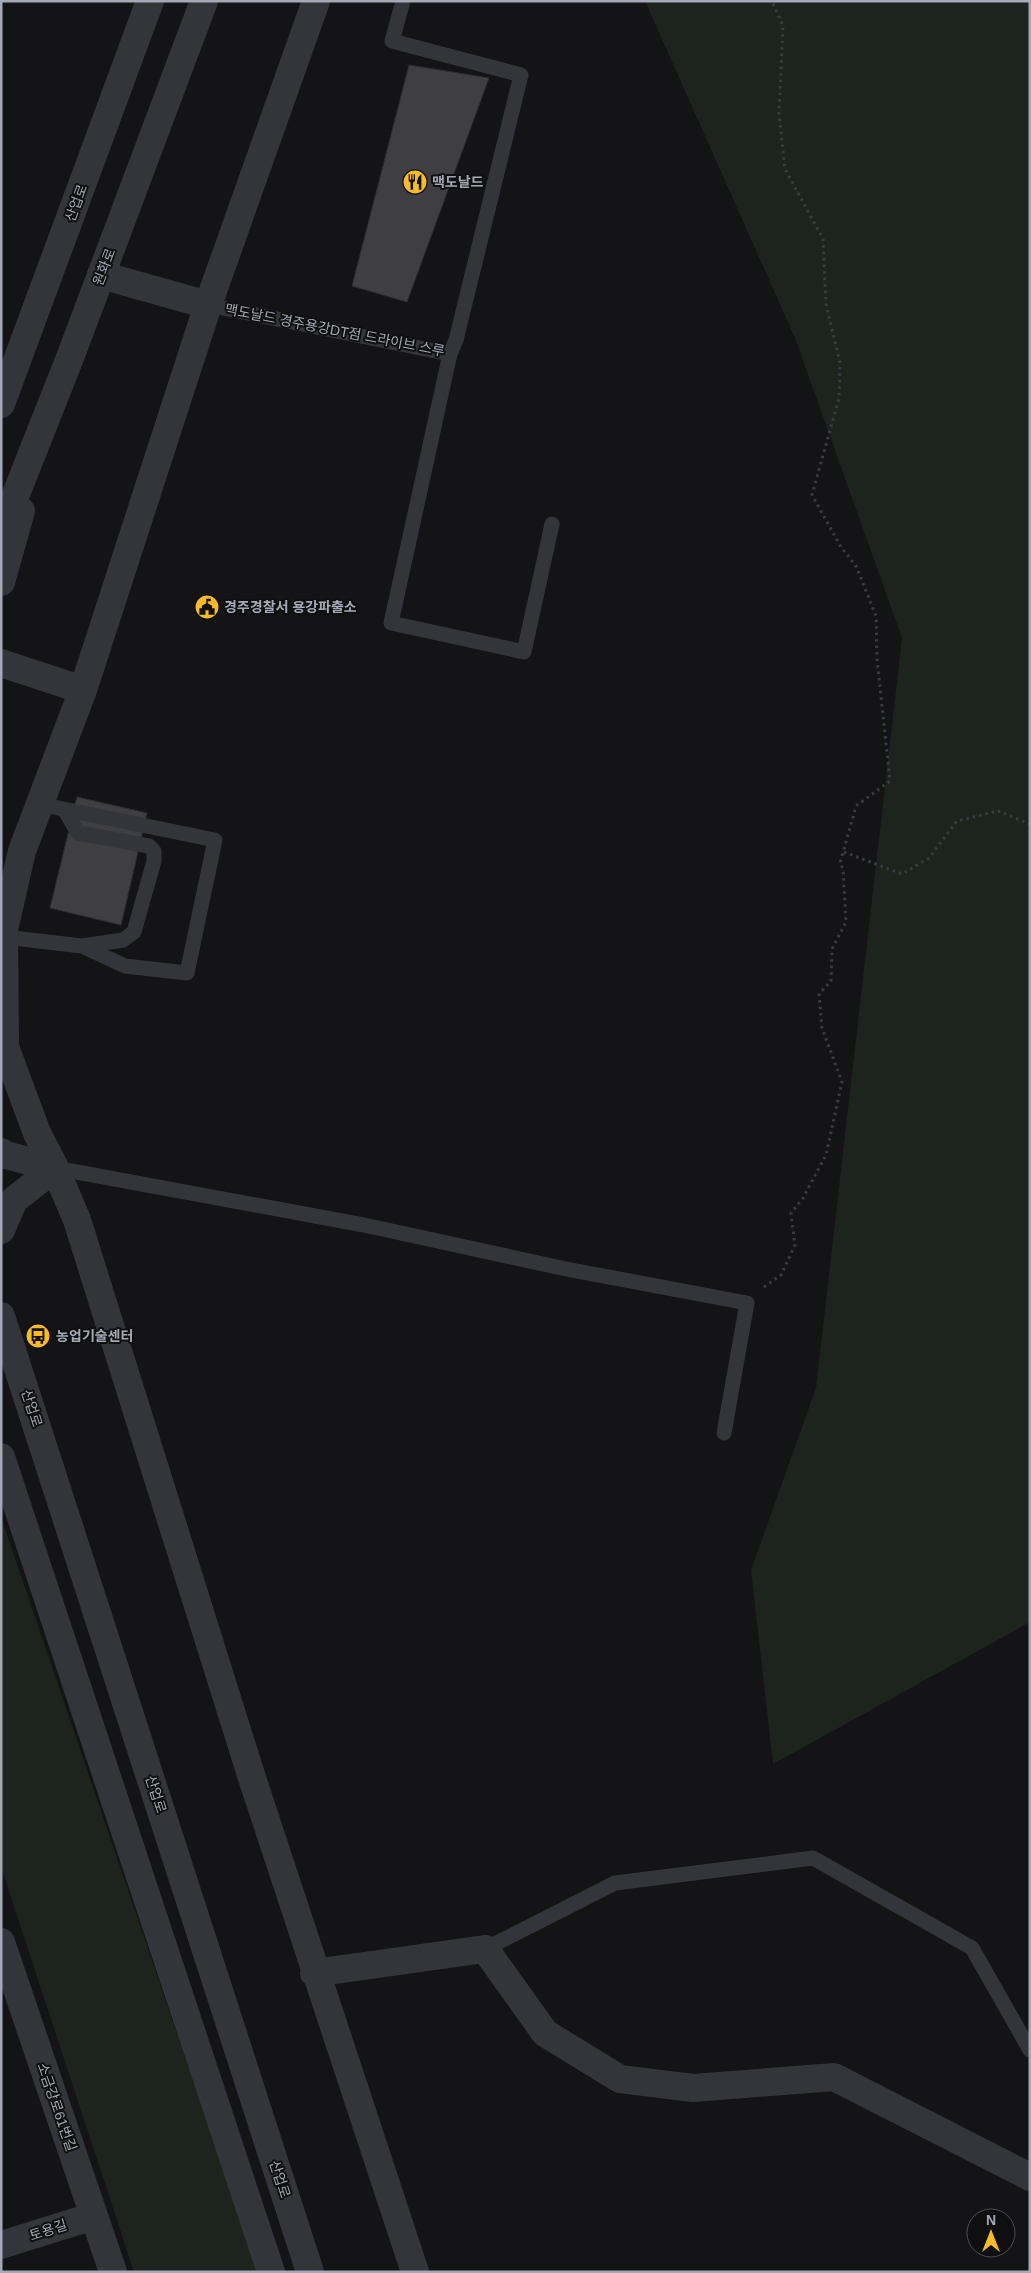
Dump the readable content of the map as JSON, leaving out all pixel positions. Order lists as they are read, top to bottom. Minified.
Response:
{"streets":{"street":["산업로","원화로","소금강로61번길","토용길"],"lane":["맥도날드 경주용강DT점 드라이브 스루"]},"crossings":[["소금강로61번길","토용길"]],"places":{"restaurant":["맥도날드"],"public building":["경주경찰서 용강파출소"],"bus stop":["농업기술센터"]},"north":"top"}
